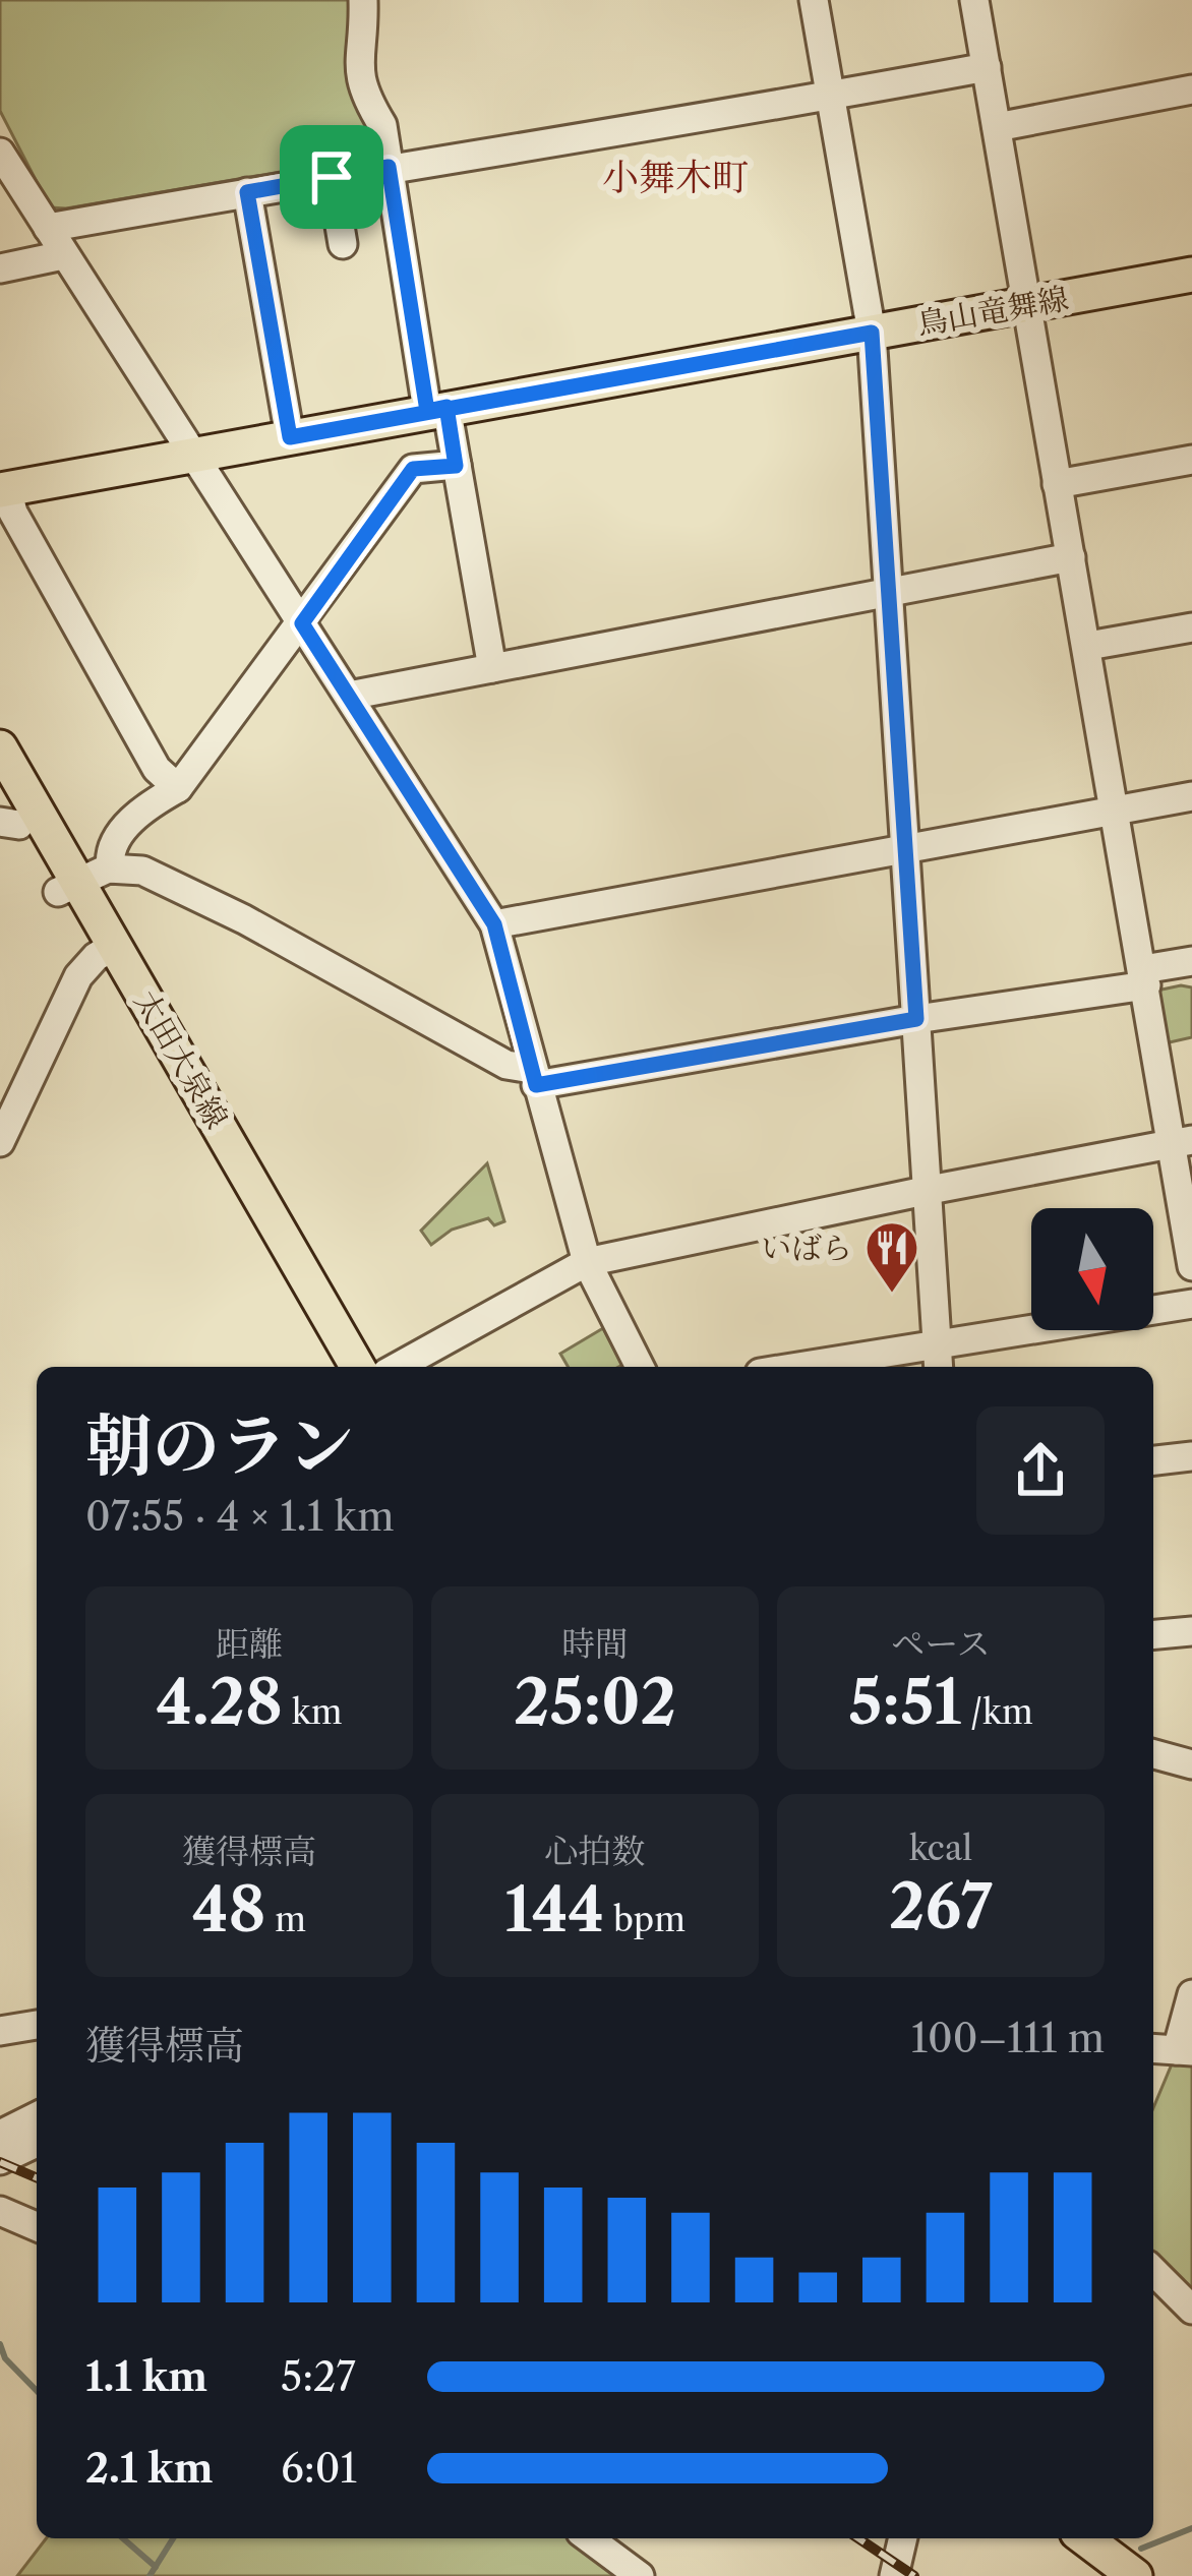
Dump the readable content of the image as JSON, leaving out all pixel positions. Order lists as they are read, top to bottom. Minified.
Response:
{"streets":{"main road":["鳥山竜舞線","太田大泉線"]},"districts":["小舞木町"],"places":{"restaurant":["いばら"]},"north":"bottom","page":{"heading":["朝のラン","07:55 · 4 × 1.1 km"],"stats":[["距離","4.28 km"],["時間","25:02"],["ペース","5:51 /km"],["獲得標高","48 m"],["心拍数","144 bpm"],["kcal","267"]],"chart":["獲得標高","100–111 m"],"list":[{"name":"1.1 km","note":"5:27"},{"name":"2.1 km","note":"6:01"}]}}
